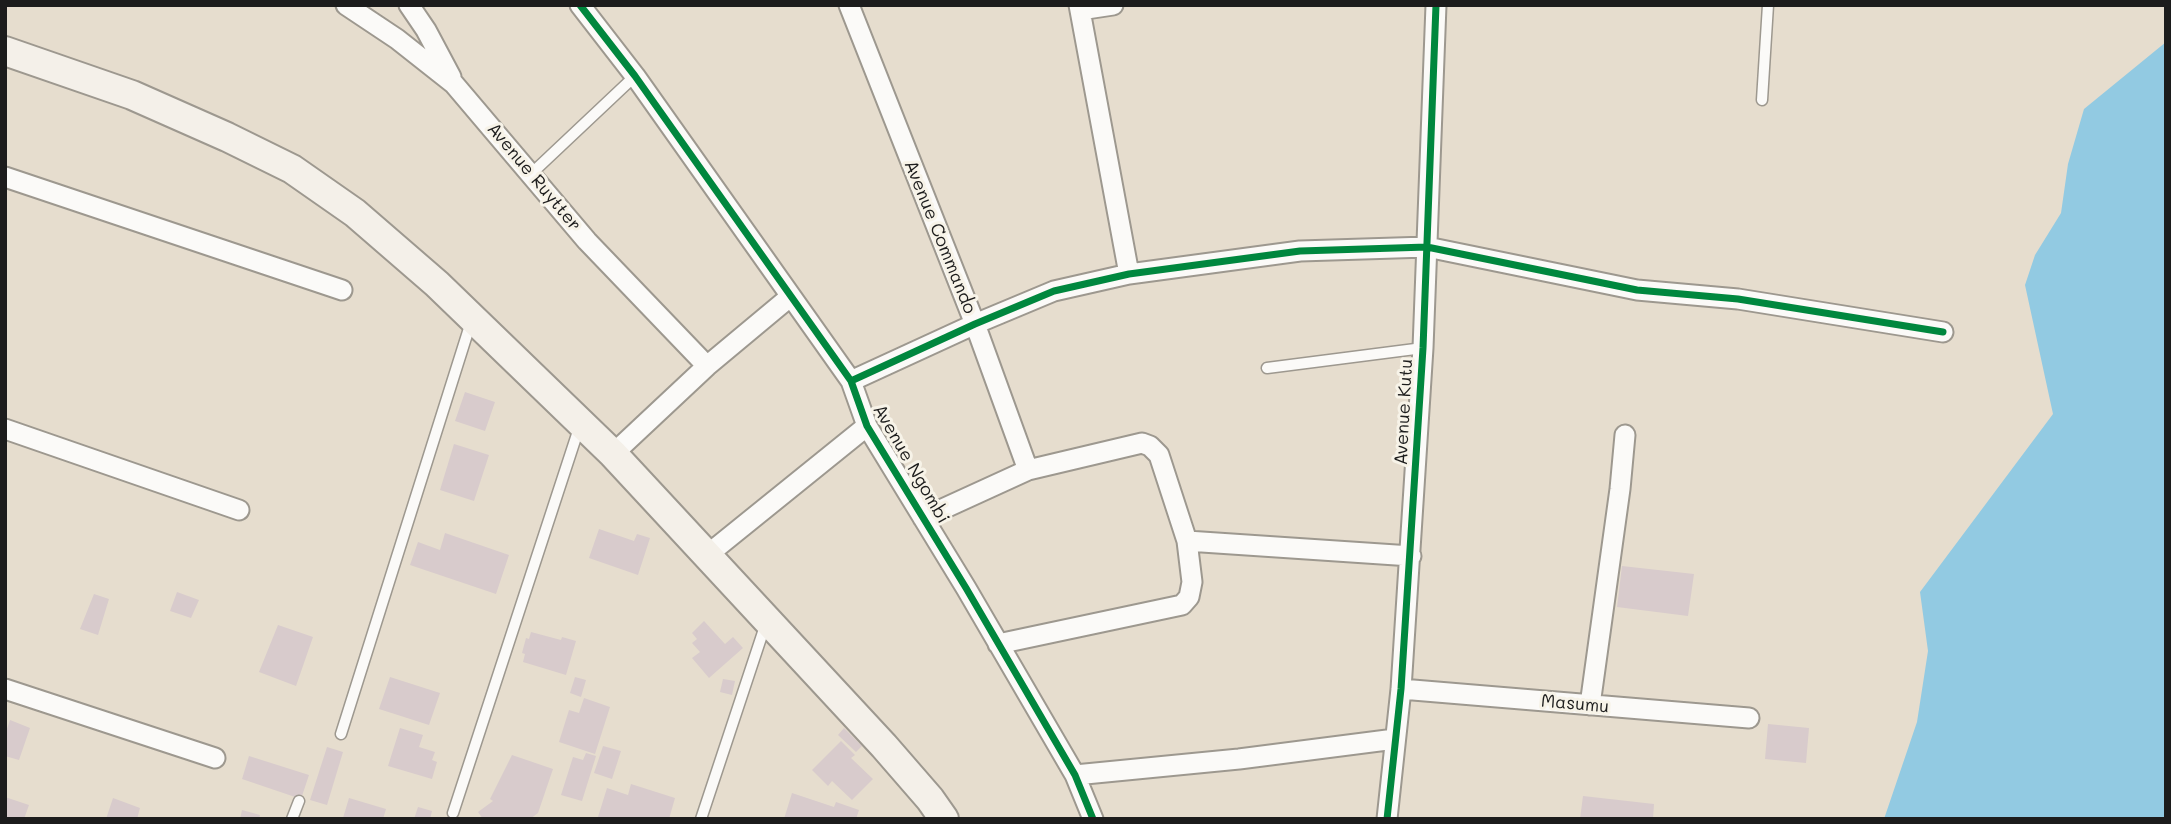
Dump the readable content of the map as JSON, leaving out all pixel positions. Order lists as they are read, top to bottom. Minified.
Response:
{"streets":{"street":["Avenue Ruytter","Avenue Commando","Avenue Kutu","Avenue Ngombi","Masumu"]},"crossings":[["Avenue Kutu","Masumu"]]}
